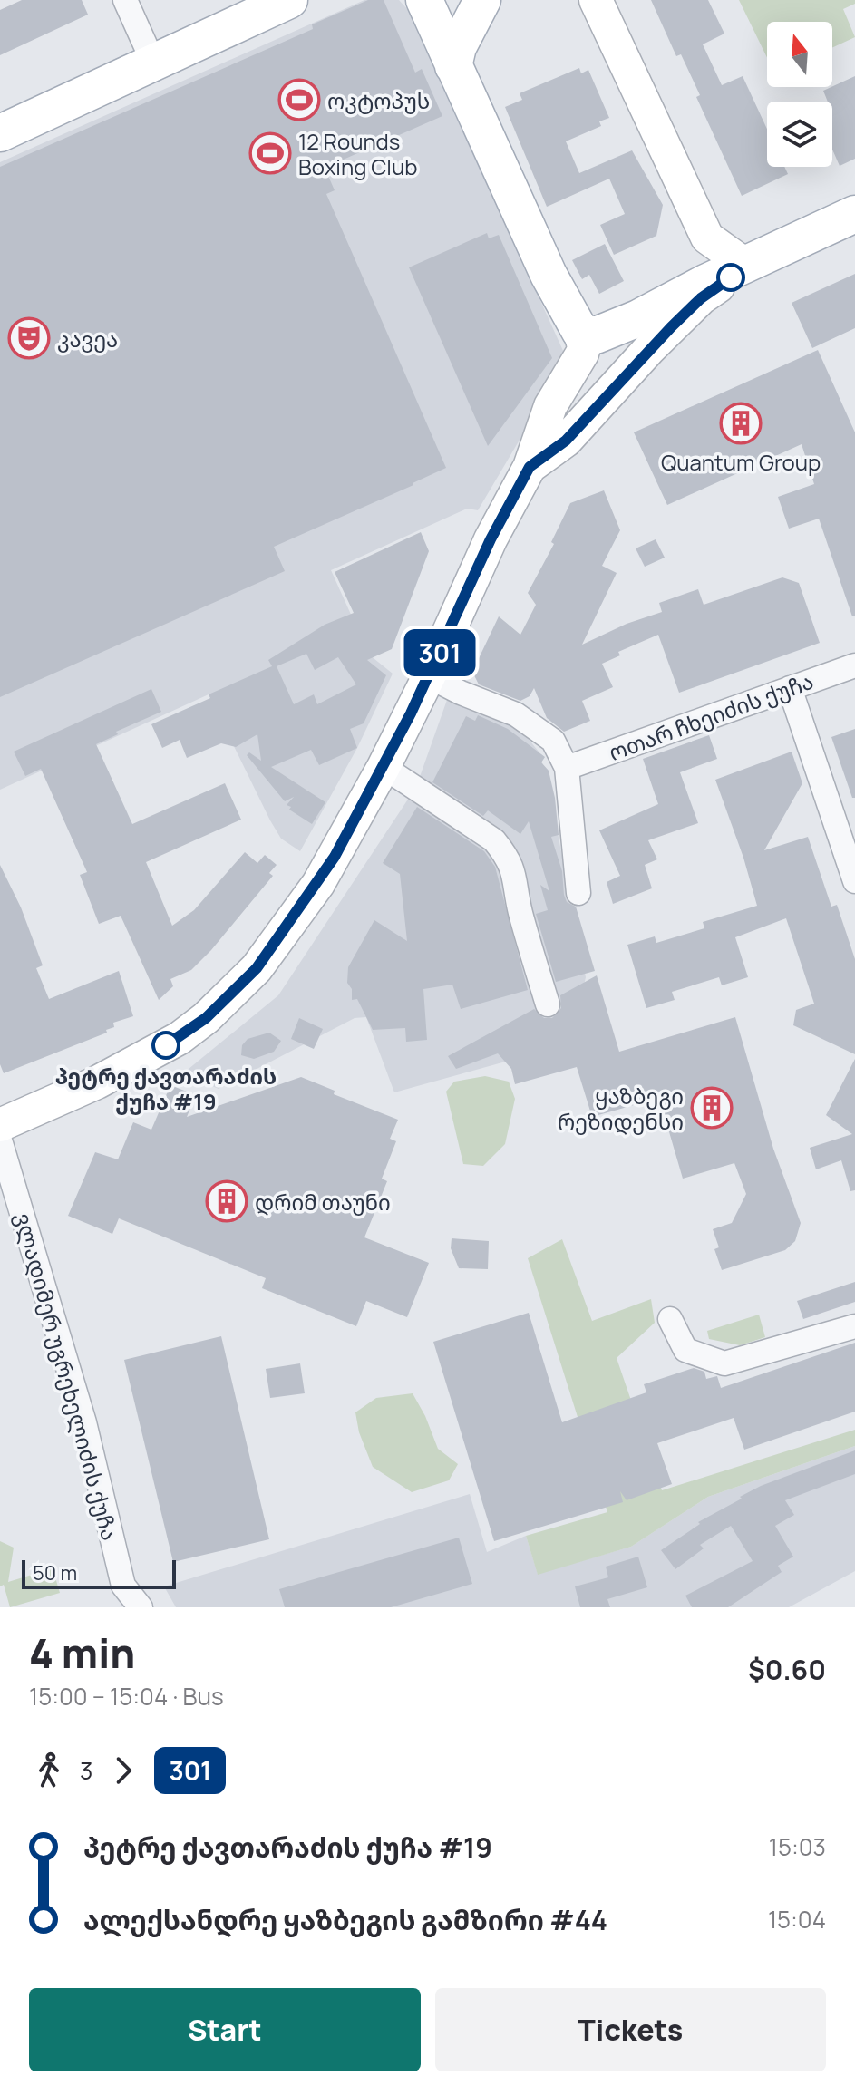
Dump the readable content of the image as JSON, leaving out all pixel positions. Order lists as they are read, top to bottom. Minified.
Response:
{"streets":{"street":["ოთარ ჩხეიძის ქუჩა","ვლადიმერ უგრეხელიძის ქუჩა"]},"places":{"sports":["ოკტოპუს","12 Rounds Boxing Club"],"theatre":["კავეა"],"building":["Quantum Group","ყაზბეგი რეზიდენსი","დრიმ თაუნი"],"other":["პეტრე ქავთარაძის ქუჩა #19"]},"lines":["bus line 301"],"scale_bar":"50 m","north":"top","page":{"on_map":"301","scale":"50 m","heading":["4 min","15:00 – 15:04 · Bus","$0.60"],"legs":["3","301"],"list":[{"name":"პეტრე ქავთარაძის ქუჩა #19","value":"15:03"},{"name":"ალექსანდრე ყაზბეგის გამზირი #44","value":"15:04"}],"buttons":["Start","Tickets"]}}
